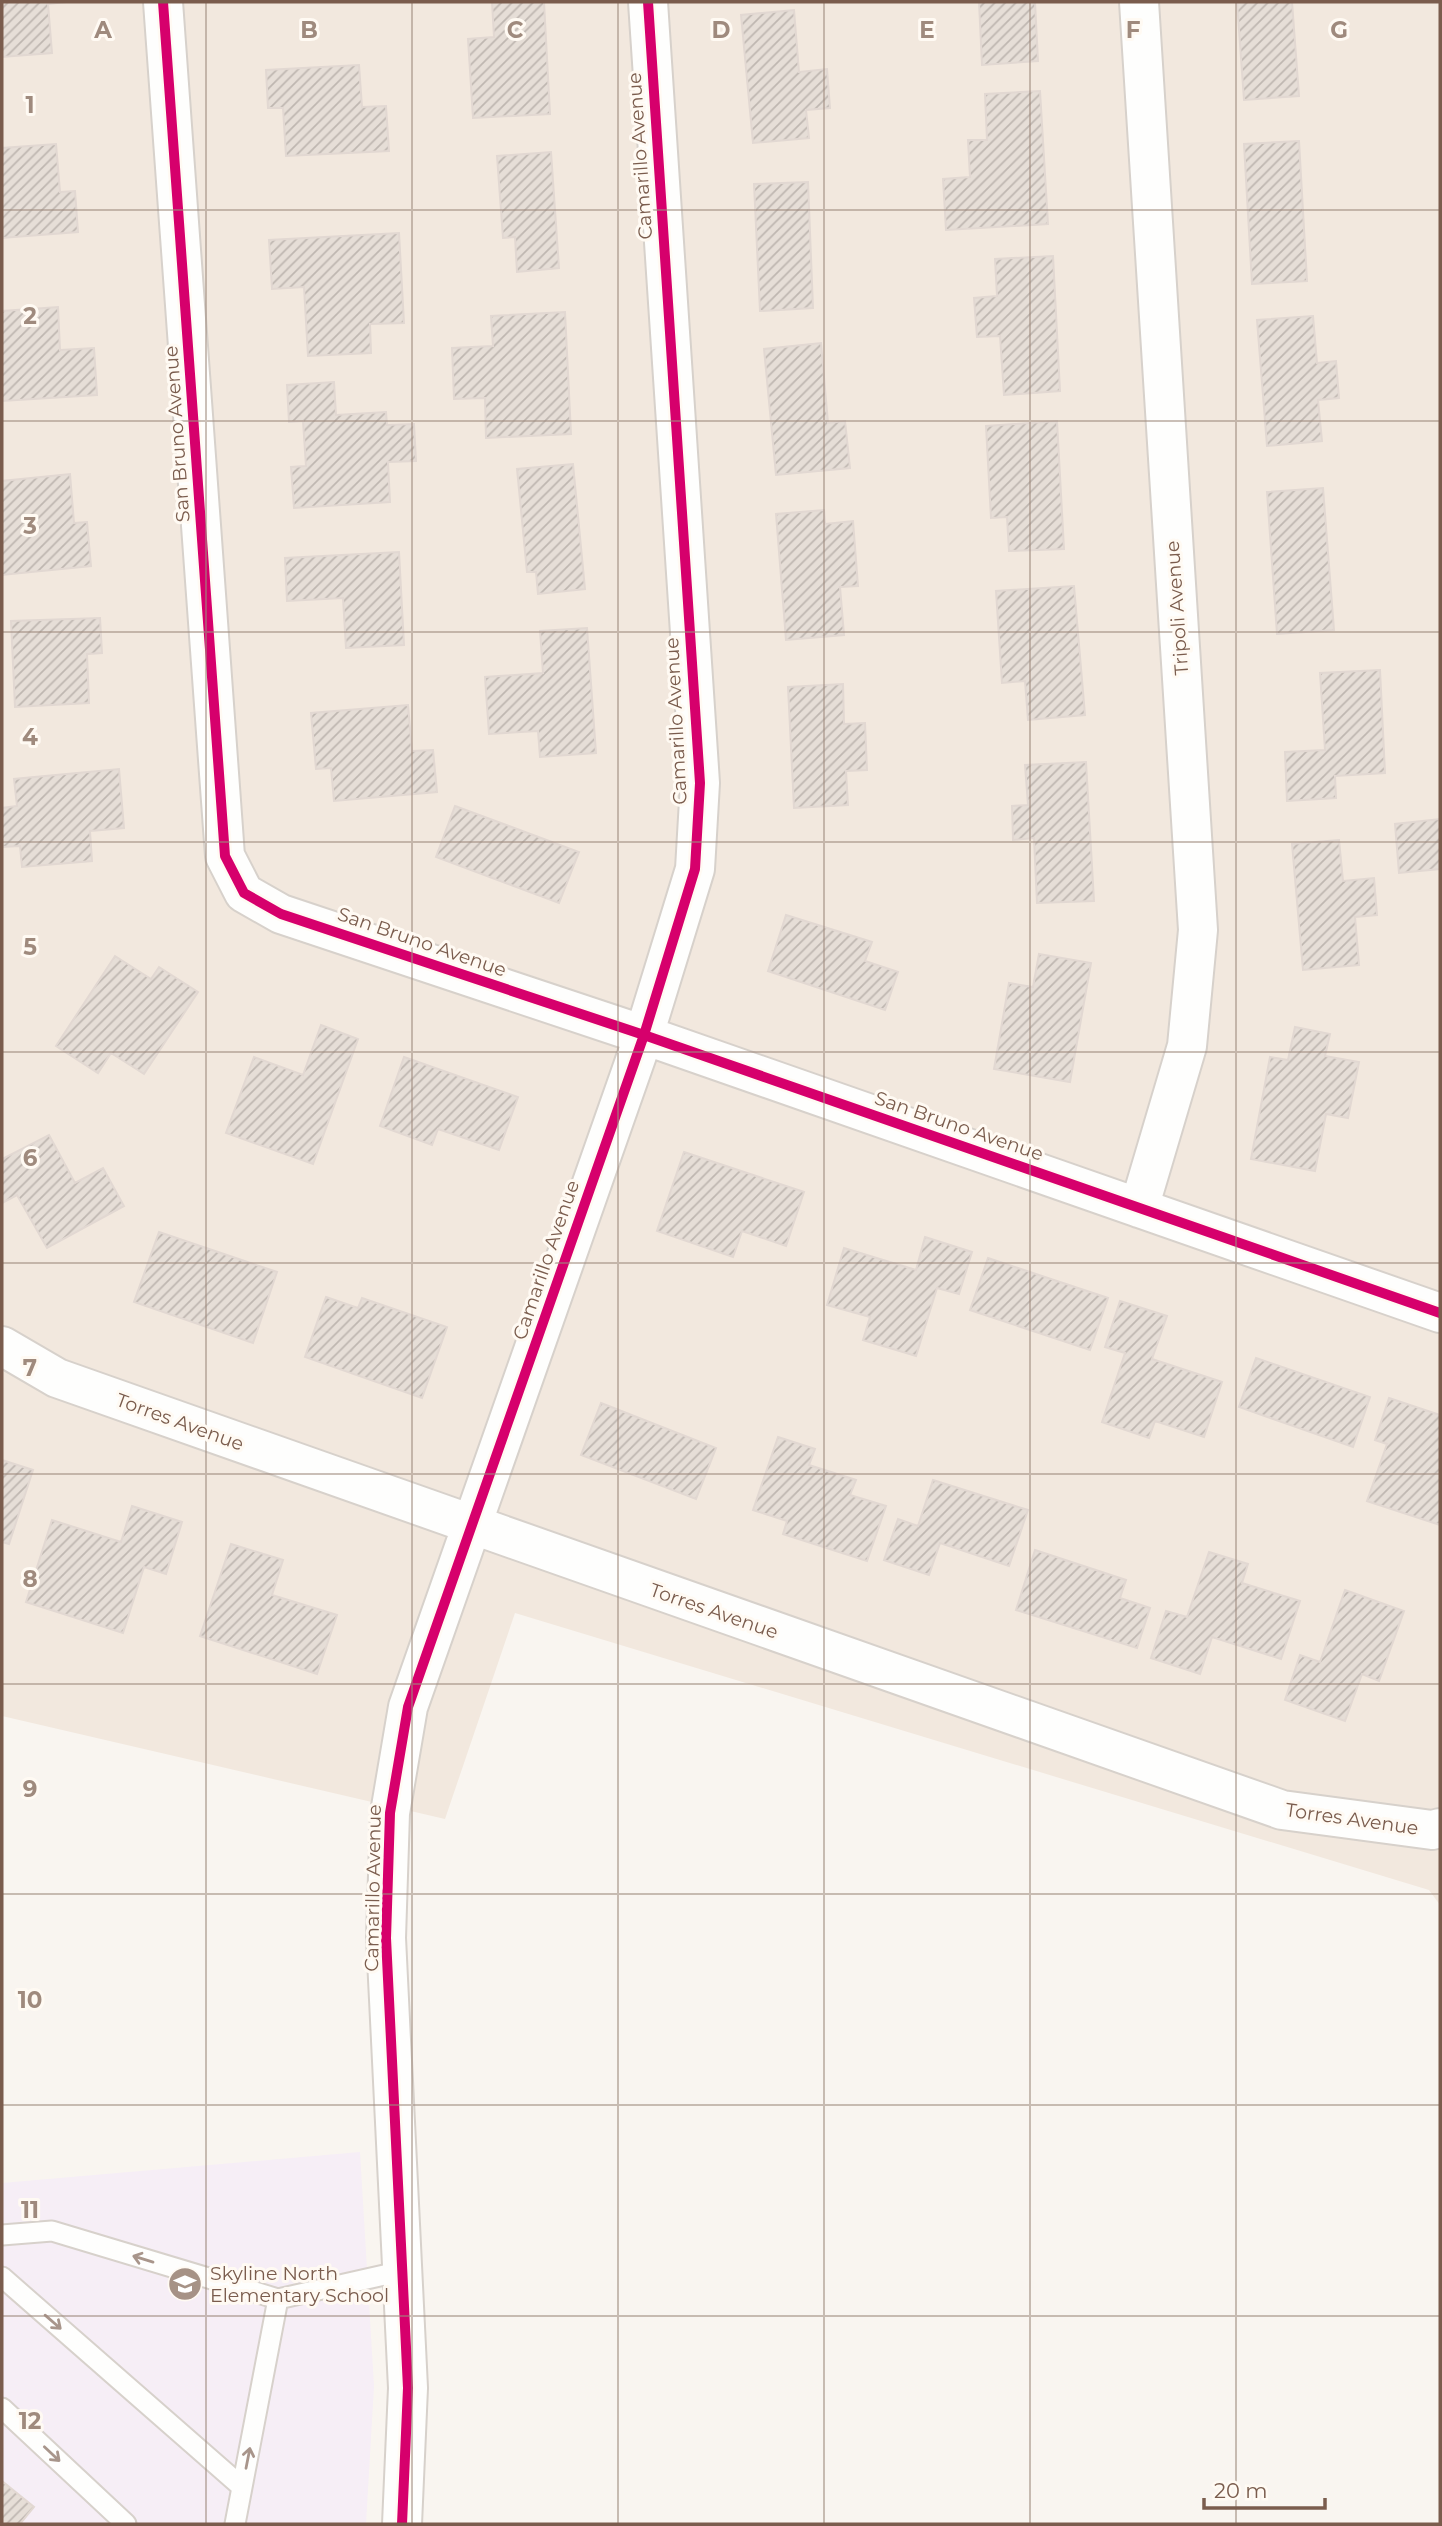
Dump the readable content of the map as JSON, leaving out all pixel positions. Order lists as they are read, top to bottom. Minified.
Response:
{"streets":{"street":["Camarillo Avenue","San Bruno Avenue","Tripoli Avenue","Torres Avenue"]},"crossings":[["Camarillo Avenue","San Bruno Avenue"],["Camarillo Avenue","Torres Avenue"],["San Bruno Avenue","Tripoli Avenue"]],"places":{"school or university":["Skyline North Elementary School"]},"scale_bar":"20 m","grid":{"columns":["A","B","C","D","E","F","G"],"rows":["1","2","3","4","5","6","7","8","9","10","11","12"]}}
